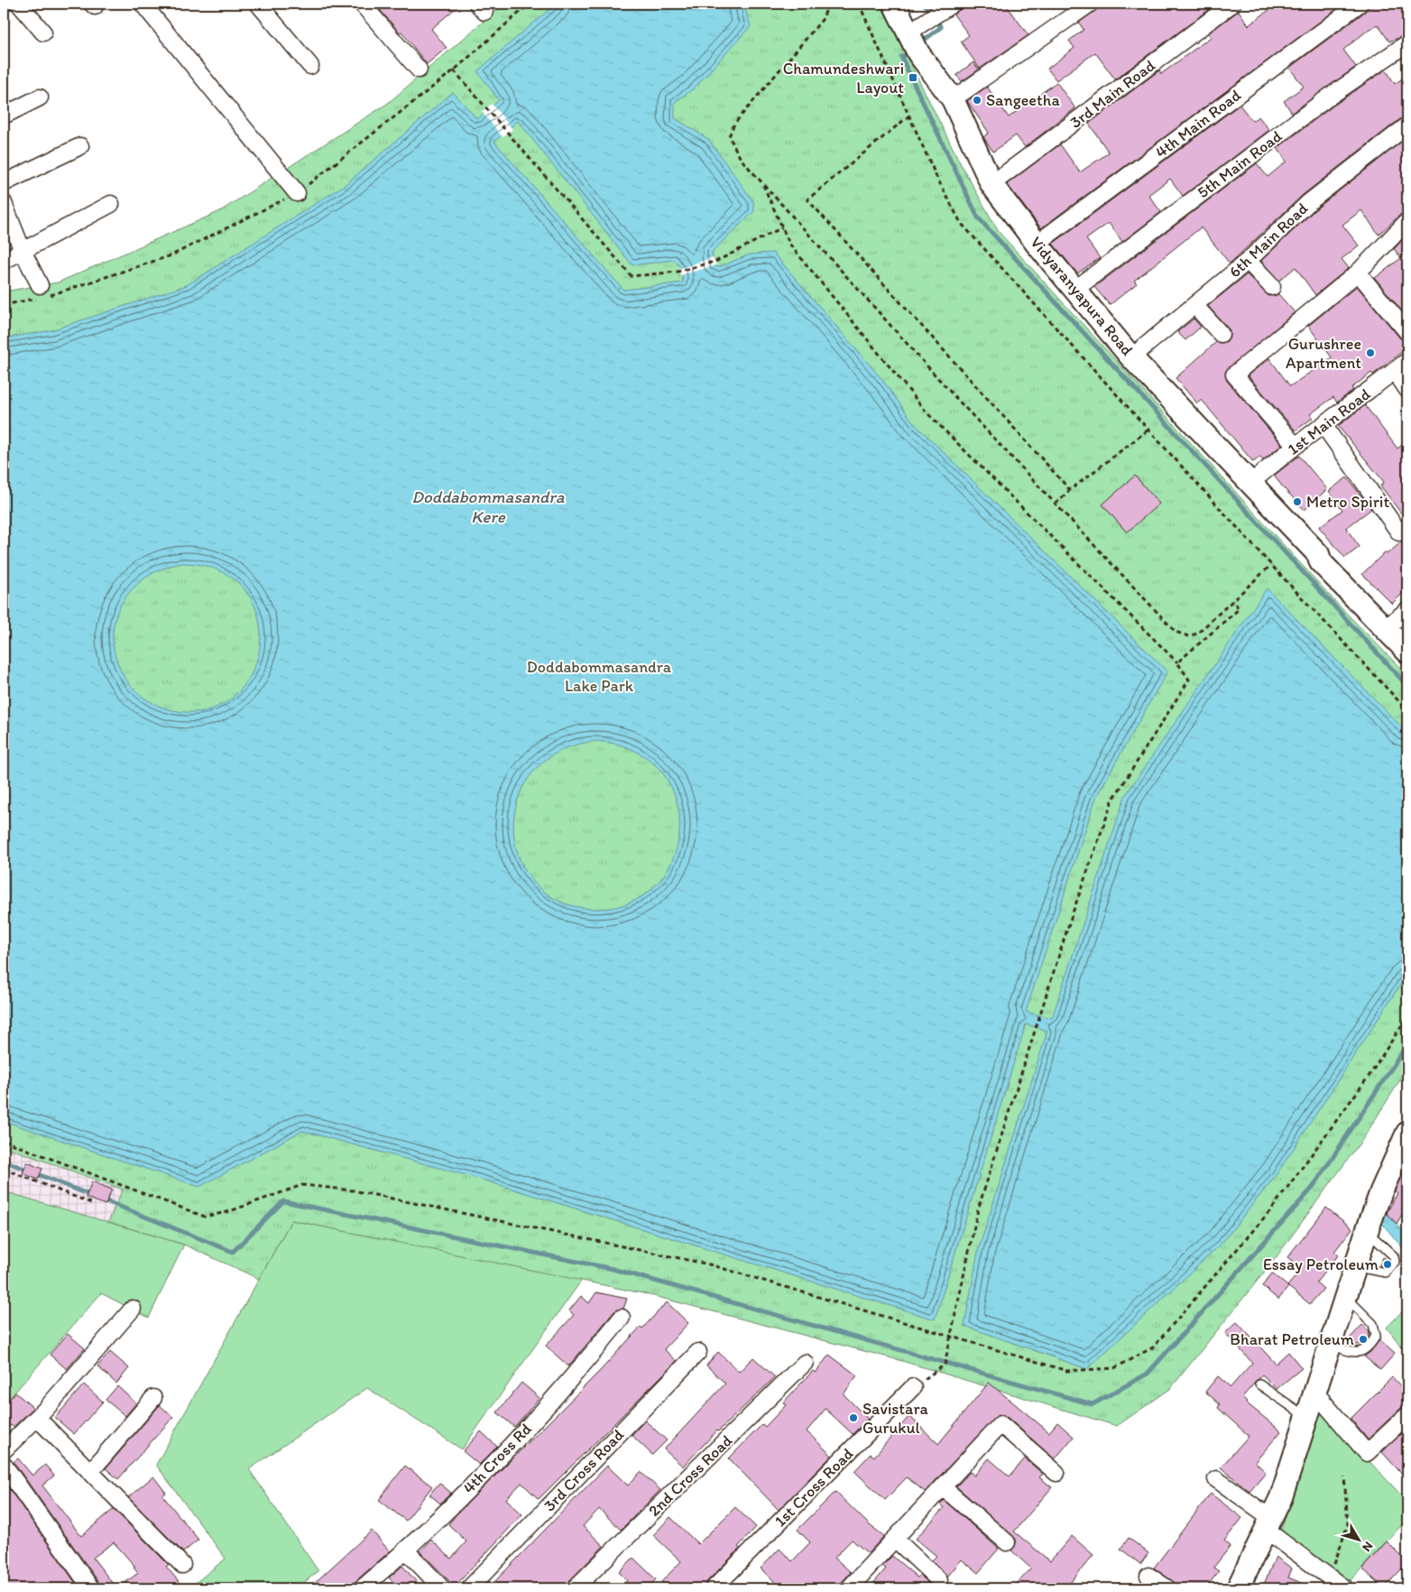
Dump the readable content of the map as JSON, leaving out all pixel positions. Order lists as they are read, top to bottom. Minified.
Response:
{"streets":{"main road":["Vidyaranyapura Road"],"street":["3rd Main Road","4th Main Road","5th Main Road","6th Main Road","1st Main Road","4th Cross Rd","3rd Cross Road","2nd Cross Road","1st Cross Road"]},"crossings":[["3rd Main Road","Vidyaranyapura Road"],["4th Main Road","Vidyaranyapura Road"],["5th Main Road","Vidyaranyapura Road"],["6th Main Road","Vidyaranyapura Road"],["Vidyaranyapura Road","1st Main Road"]],"water":["Doddabommasandra Kere"],"parks":["Doddabommasandra Lake Park"],"places":{"transit":["Chamundeshwari Layout"],"other":["Sangeetha","Gurushree Apartment","Metro Spirit","Essay Petroleum","Bharat Petroleum","Savistara Gurukul"]},"north":"bottom right"}
